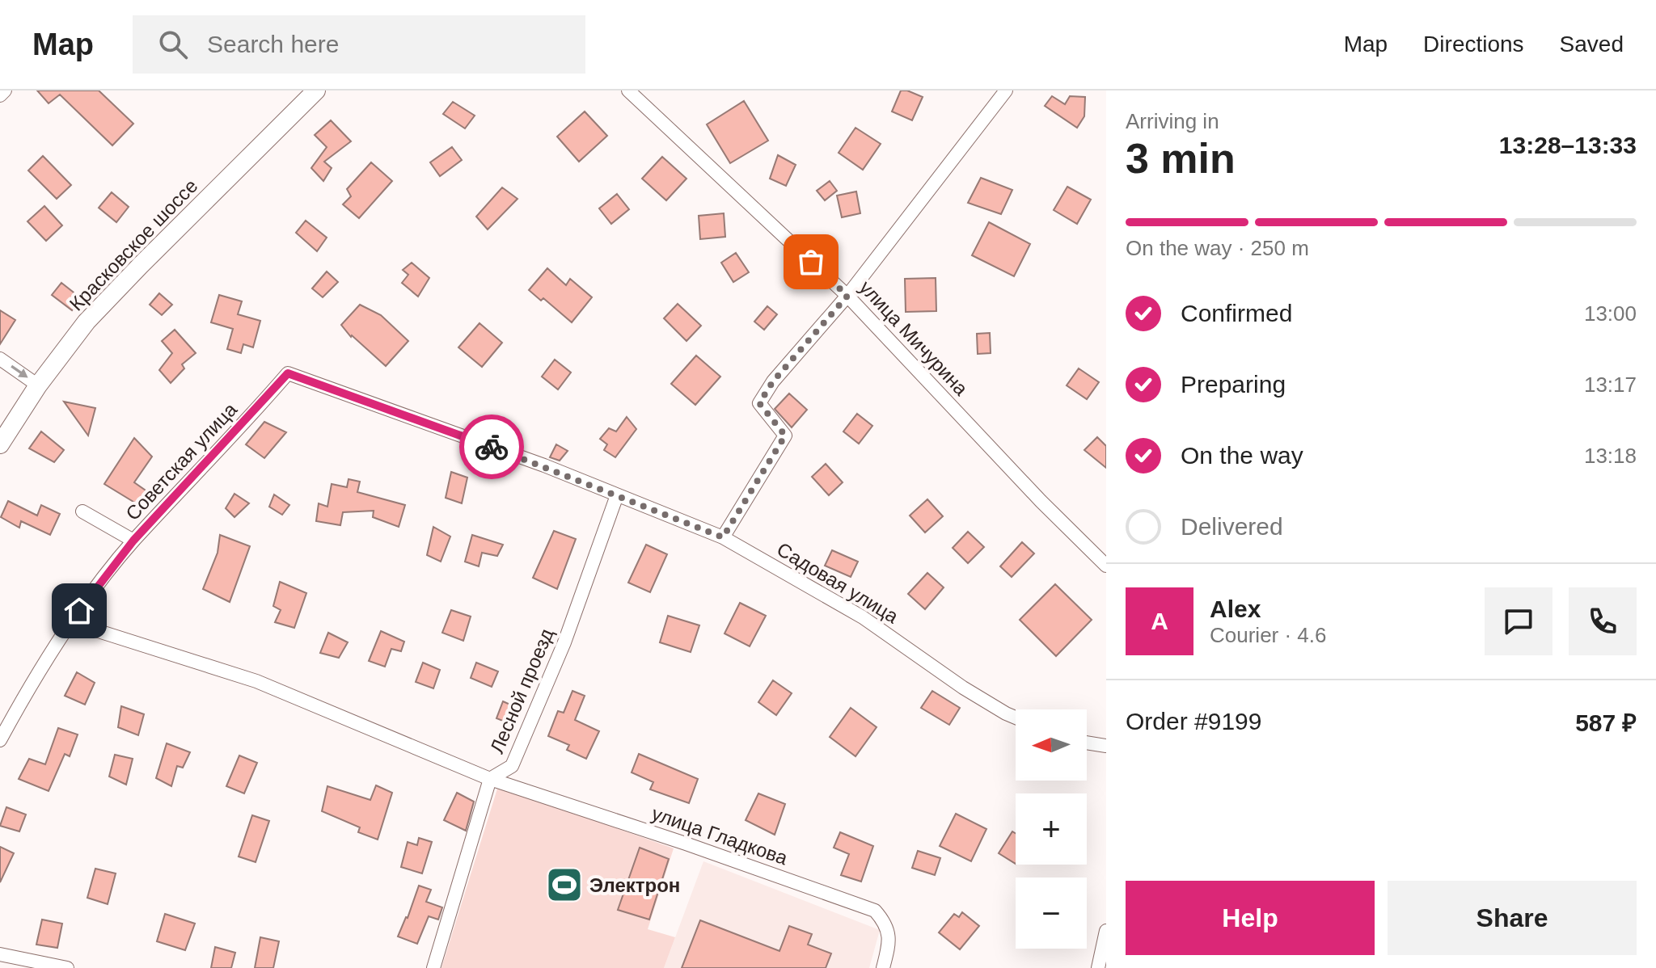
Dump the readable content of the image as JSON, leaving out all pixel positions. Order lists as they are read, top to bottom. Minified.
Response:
{"streets":{"main road":["Красковское шоссе"],"street":["улица Мичурина","Советская улица","Садовая улица","Лесной проезд","улица Гладкова"]},"crossings":[["Советская улица","Садовая улица"],["Советская улица","улица Гладкова"],["Садовая улица","Лесной проезд"],["Лесной проезд","улица Гладкова"]],"places":{"sports":["Электрон"]},"north":"left","page":{"header":"Map","search":"Search here","nav":["Map","Directions","Saved"],"heading":["3 min","Arriving in","13:28–13:33"],"panel":["Alex","Courier · 4.6","Order #9199","587 ₽"],"bar":"On the way · 250 m","list":[["Confirmed","13:00"],["Preparing","13:17"],["On the way","13:18"],"Delivered"],"round":"A","map_buttons":["+","−"],"buttons":["Help","Share"]}}
